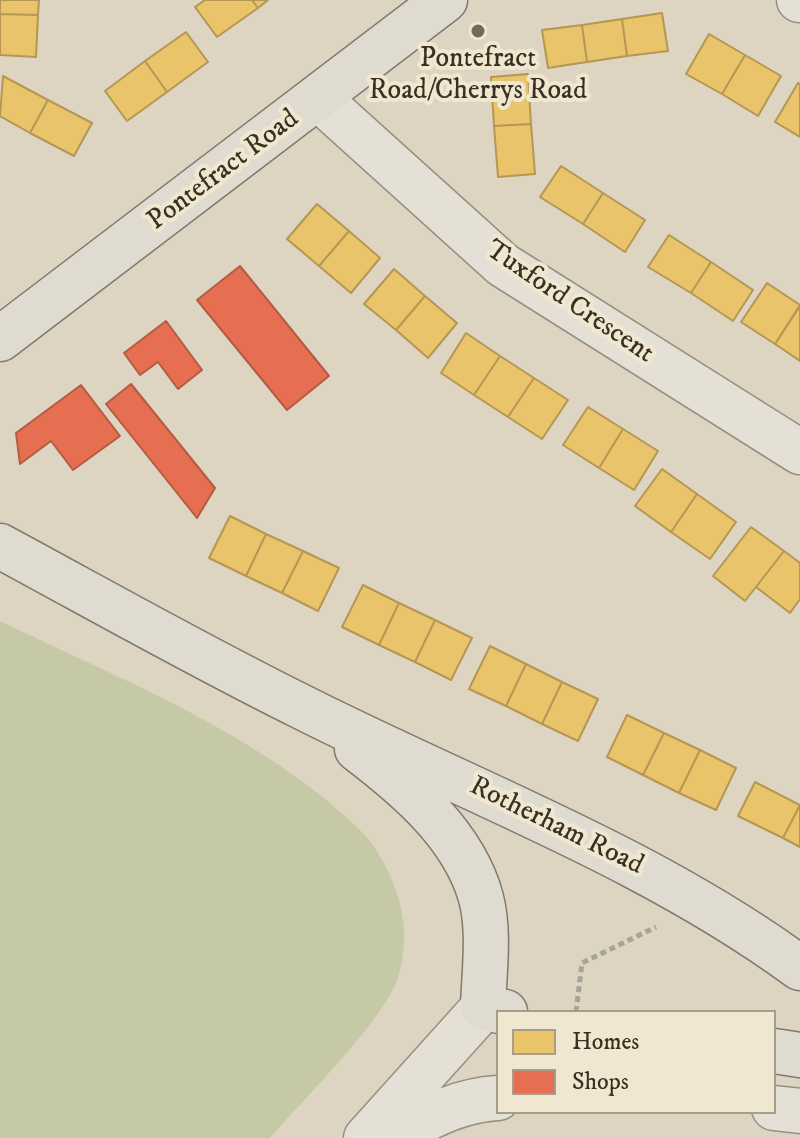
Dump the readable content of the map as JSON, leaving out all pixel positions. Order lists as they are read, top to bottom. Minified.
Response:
{"streets":{"main road":["Pontefract Road","Rotherham Road"],"street":["Tuxford Crescent"]},"crossings":[["Pontefract Road","Tuxford Crescent"]],"places":["Pontefract Road/Cherrys Road"],"legend":["Homes","Shops"]}
